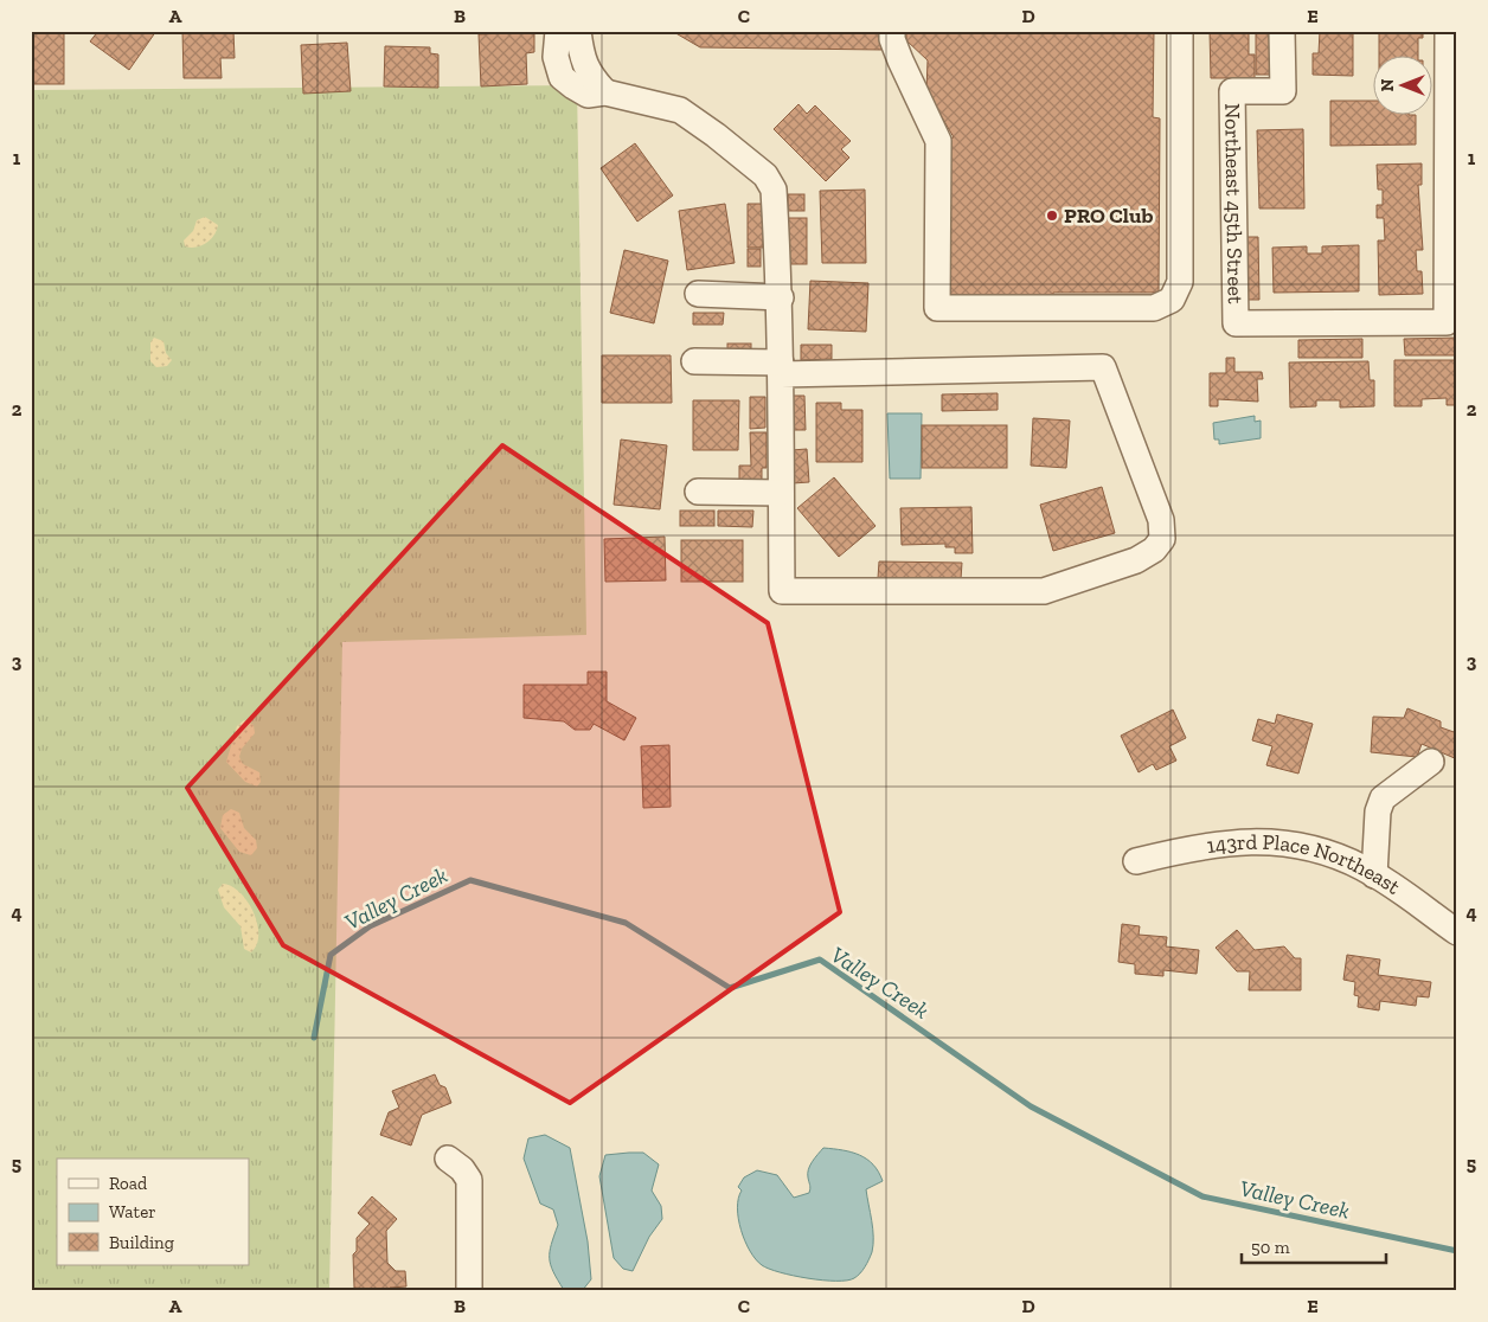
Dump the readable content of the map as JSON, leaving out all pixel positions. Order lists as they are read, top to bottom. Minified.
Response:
{"streets":{"street":["Northeast 45th Street","143rd Place Northeast"]},"water":["Valley Creek"],"places":["PRO Club"],"legend":["Road","Water","Building"],"scale_bar":"50 m","north":"left","grid":{"columns":["A","B","C","D","E"],"rows":["1","2","3","4","5"]}}
